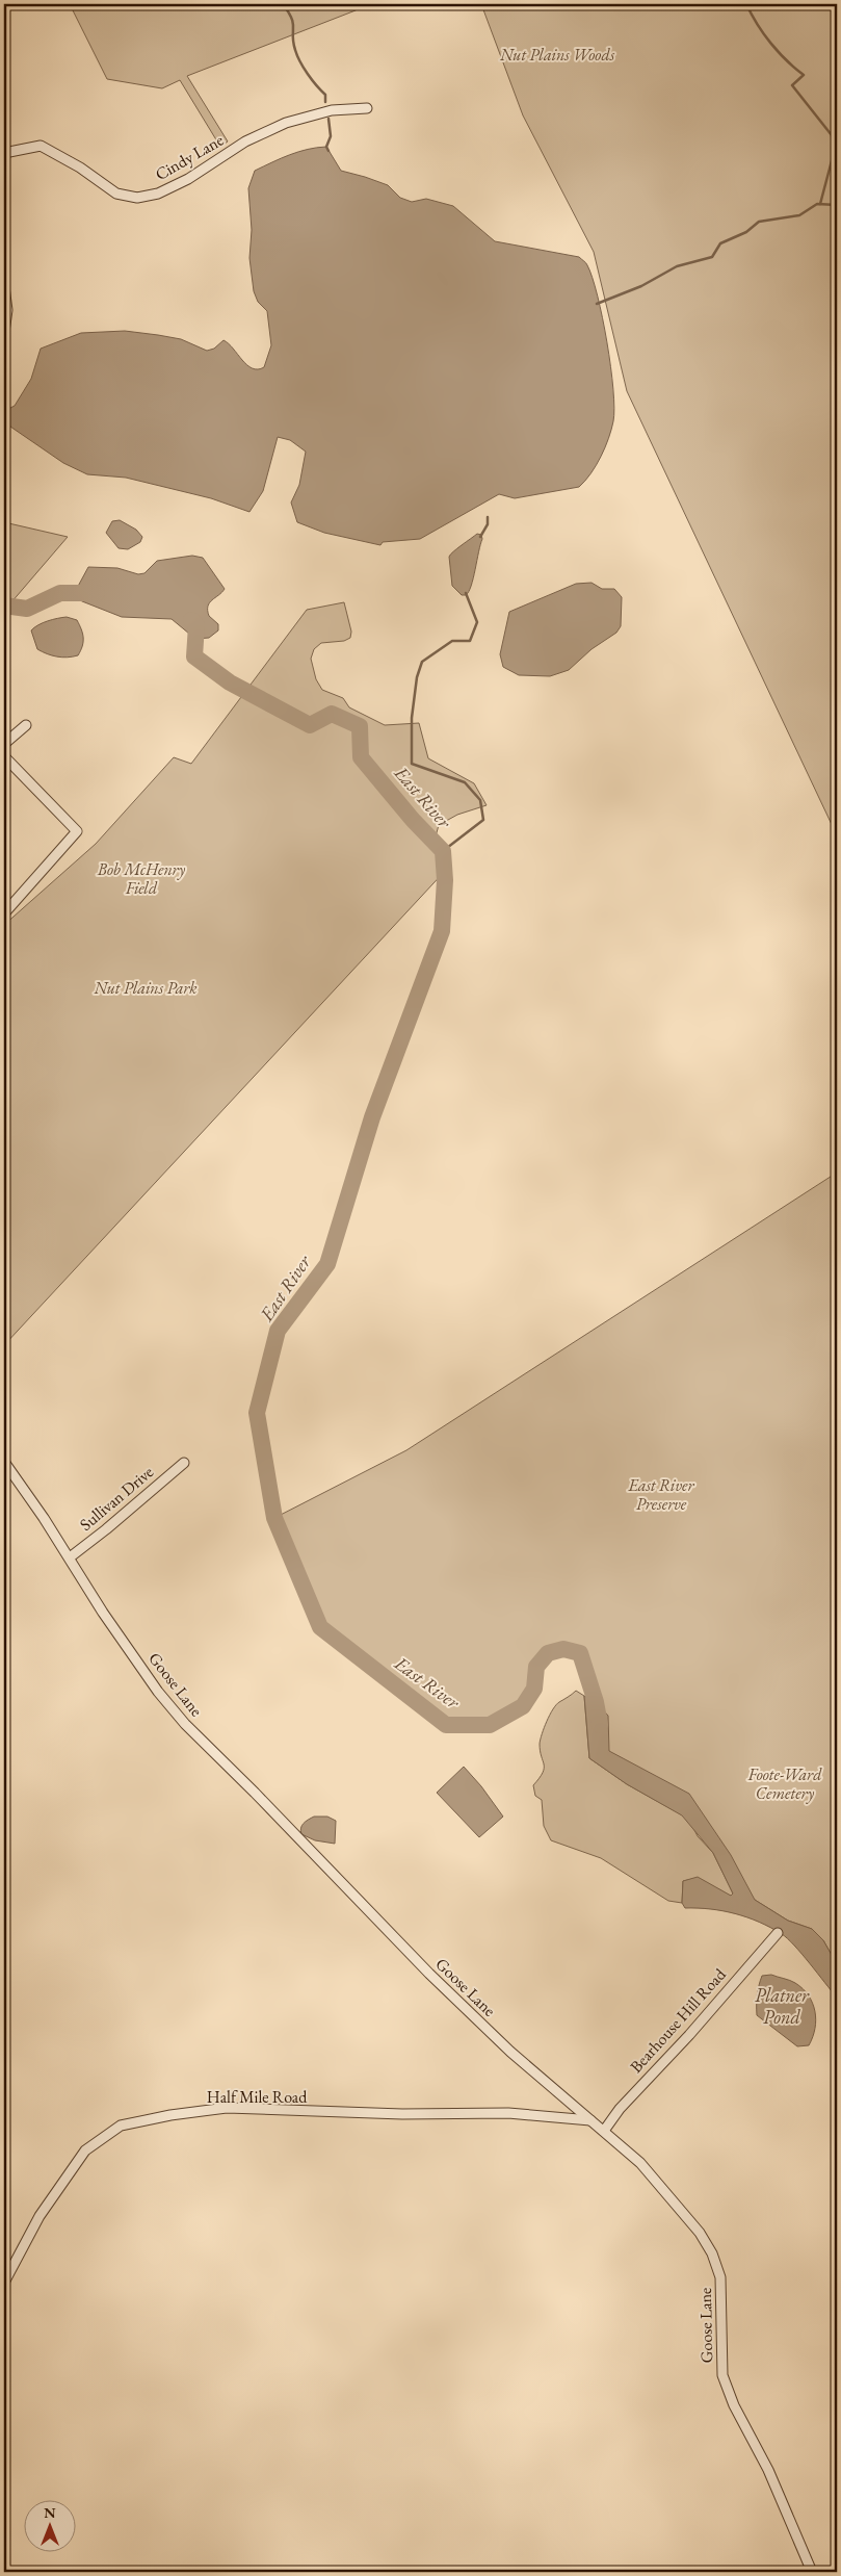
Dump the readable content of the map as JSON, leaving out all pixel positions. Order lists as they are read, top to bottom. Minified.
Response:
{"streets":{"street":["Cindy Lane","Sullivan Drive","Goose Lane","Bearhouse Hill Road","Half Mile Road"]},"crossings":[["Sullivan Drive","Goose Lane"],["Goose Lane","Bearhouse Hill Road"],["Goose Lane","Half Mile Road"]],"water":["East River","Platner Pond"],"parks":["Nut Plains Woods","Bob McHenry Field","Nut Plains Park","East River Preserve","Foote-Ward Cemetery"],"north":"top"}
